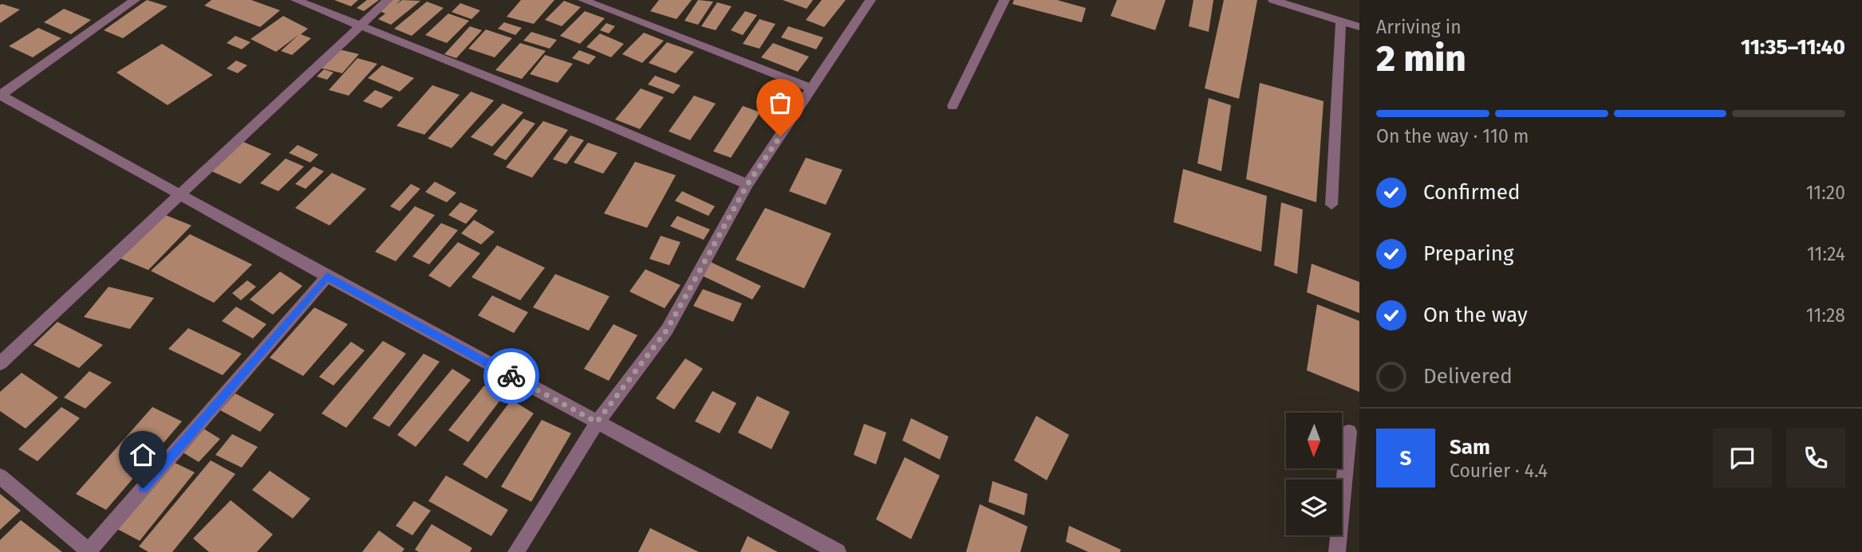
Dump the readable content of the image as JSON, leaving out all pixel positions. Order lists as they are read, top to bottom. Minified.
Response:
{"north":"bottom","page":{"heading":["2 min","Arriving in","11:35–11:40"],"panel":["Sam","Courier · 4.4"],"bar":"On the way · 110 m","list":[["Confirmed","11:20"],["Preparing","11:24"],["On the way","11:28"],"Delivered"],"round":"S"}}
